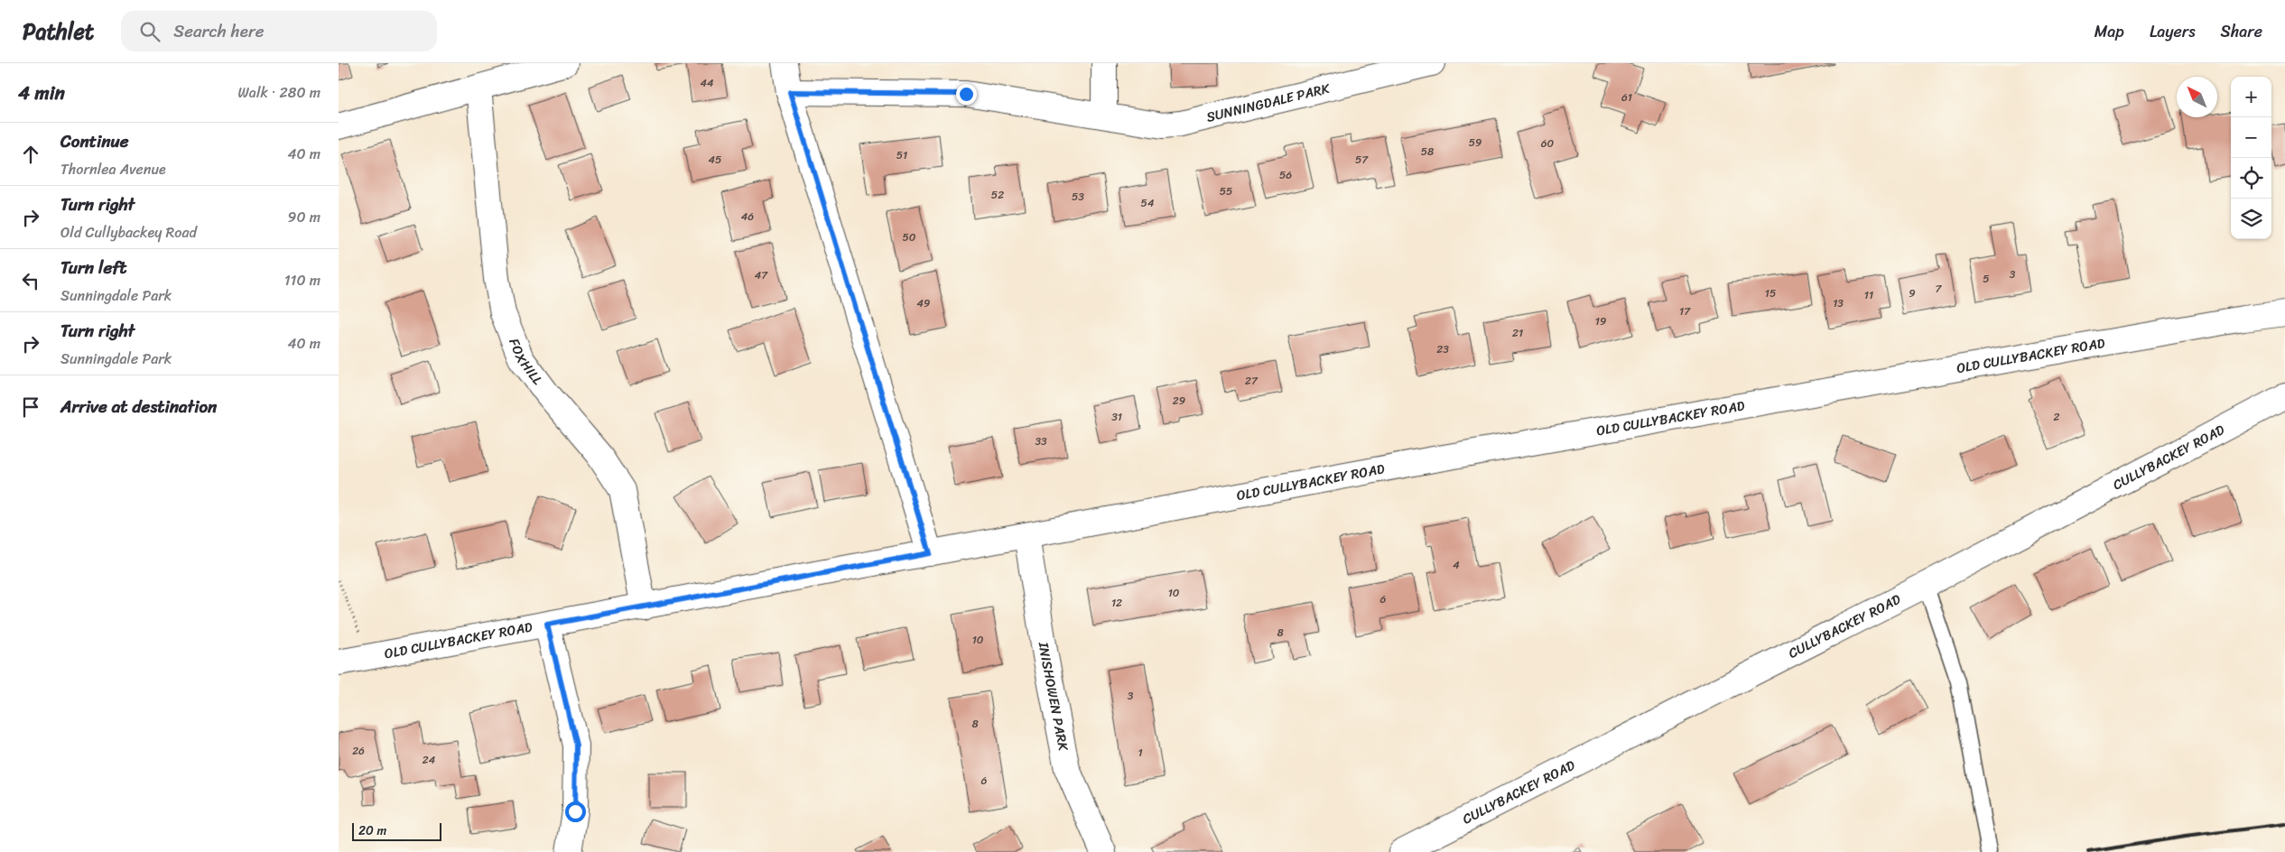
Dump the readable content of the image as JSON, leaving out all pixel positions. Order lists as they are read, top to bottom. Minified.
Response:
{"streets":{"street":["SUNNINGDALE PARK","OLD CULLYBACKEY ROAD","FOXHILL","CULLYBACKEY ROAD","INISHOWEN PARK"]},"crossings":[["OLD CULLYBACKEY ROAD","FOXHILL"],["OLD CULLYBACKEY ROAD","INISHOWEN PARK"]],"house_numbers":["44","61","59","60","58","51","45","57","56","55","52","53","54","46","50","3","47","5","7","15","9","11","49","13","17","19","21","23","27","29","31","2","33","4","10","6","12","8","10","3","8","26","1","24","6"],"scale_bar":"20 m","north":"top left","page":{"header":"Pathlet","search":"Search here","nav":["Map","Layers","Share"],"heading":["4 min","Walk · 280 m"],"map_buttons":["+","−"],"list":[["Continue","Thornlea Avenue","40 m"],["Turn right","Old Cullybackey Road","90 m"],["Turn left","Sunningdale Park","110 m"],["Turn right","Sunningdale Park","40 m"],"Arrive at destination"],"scale":"20 m"}}
